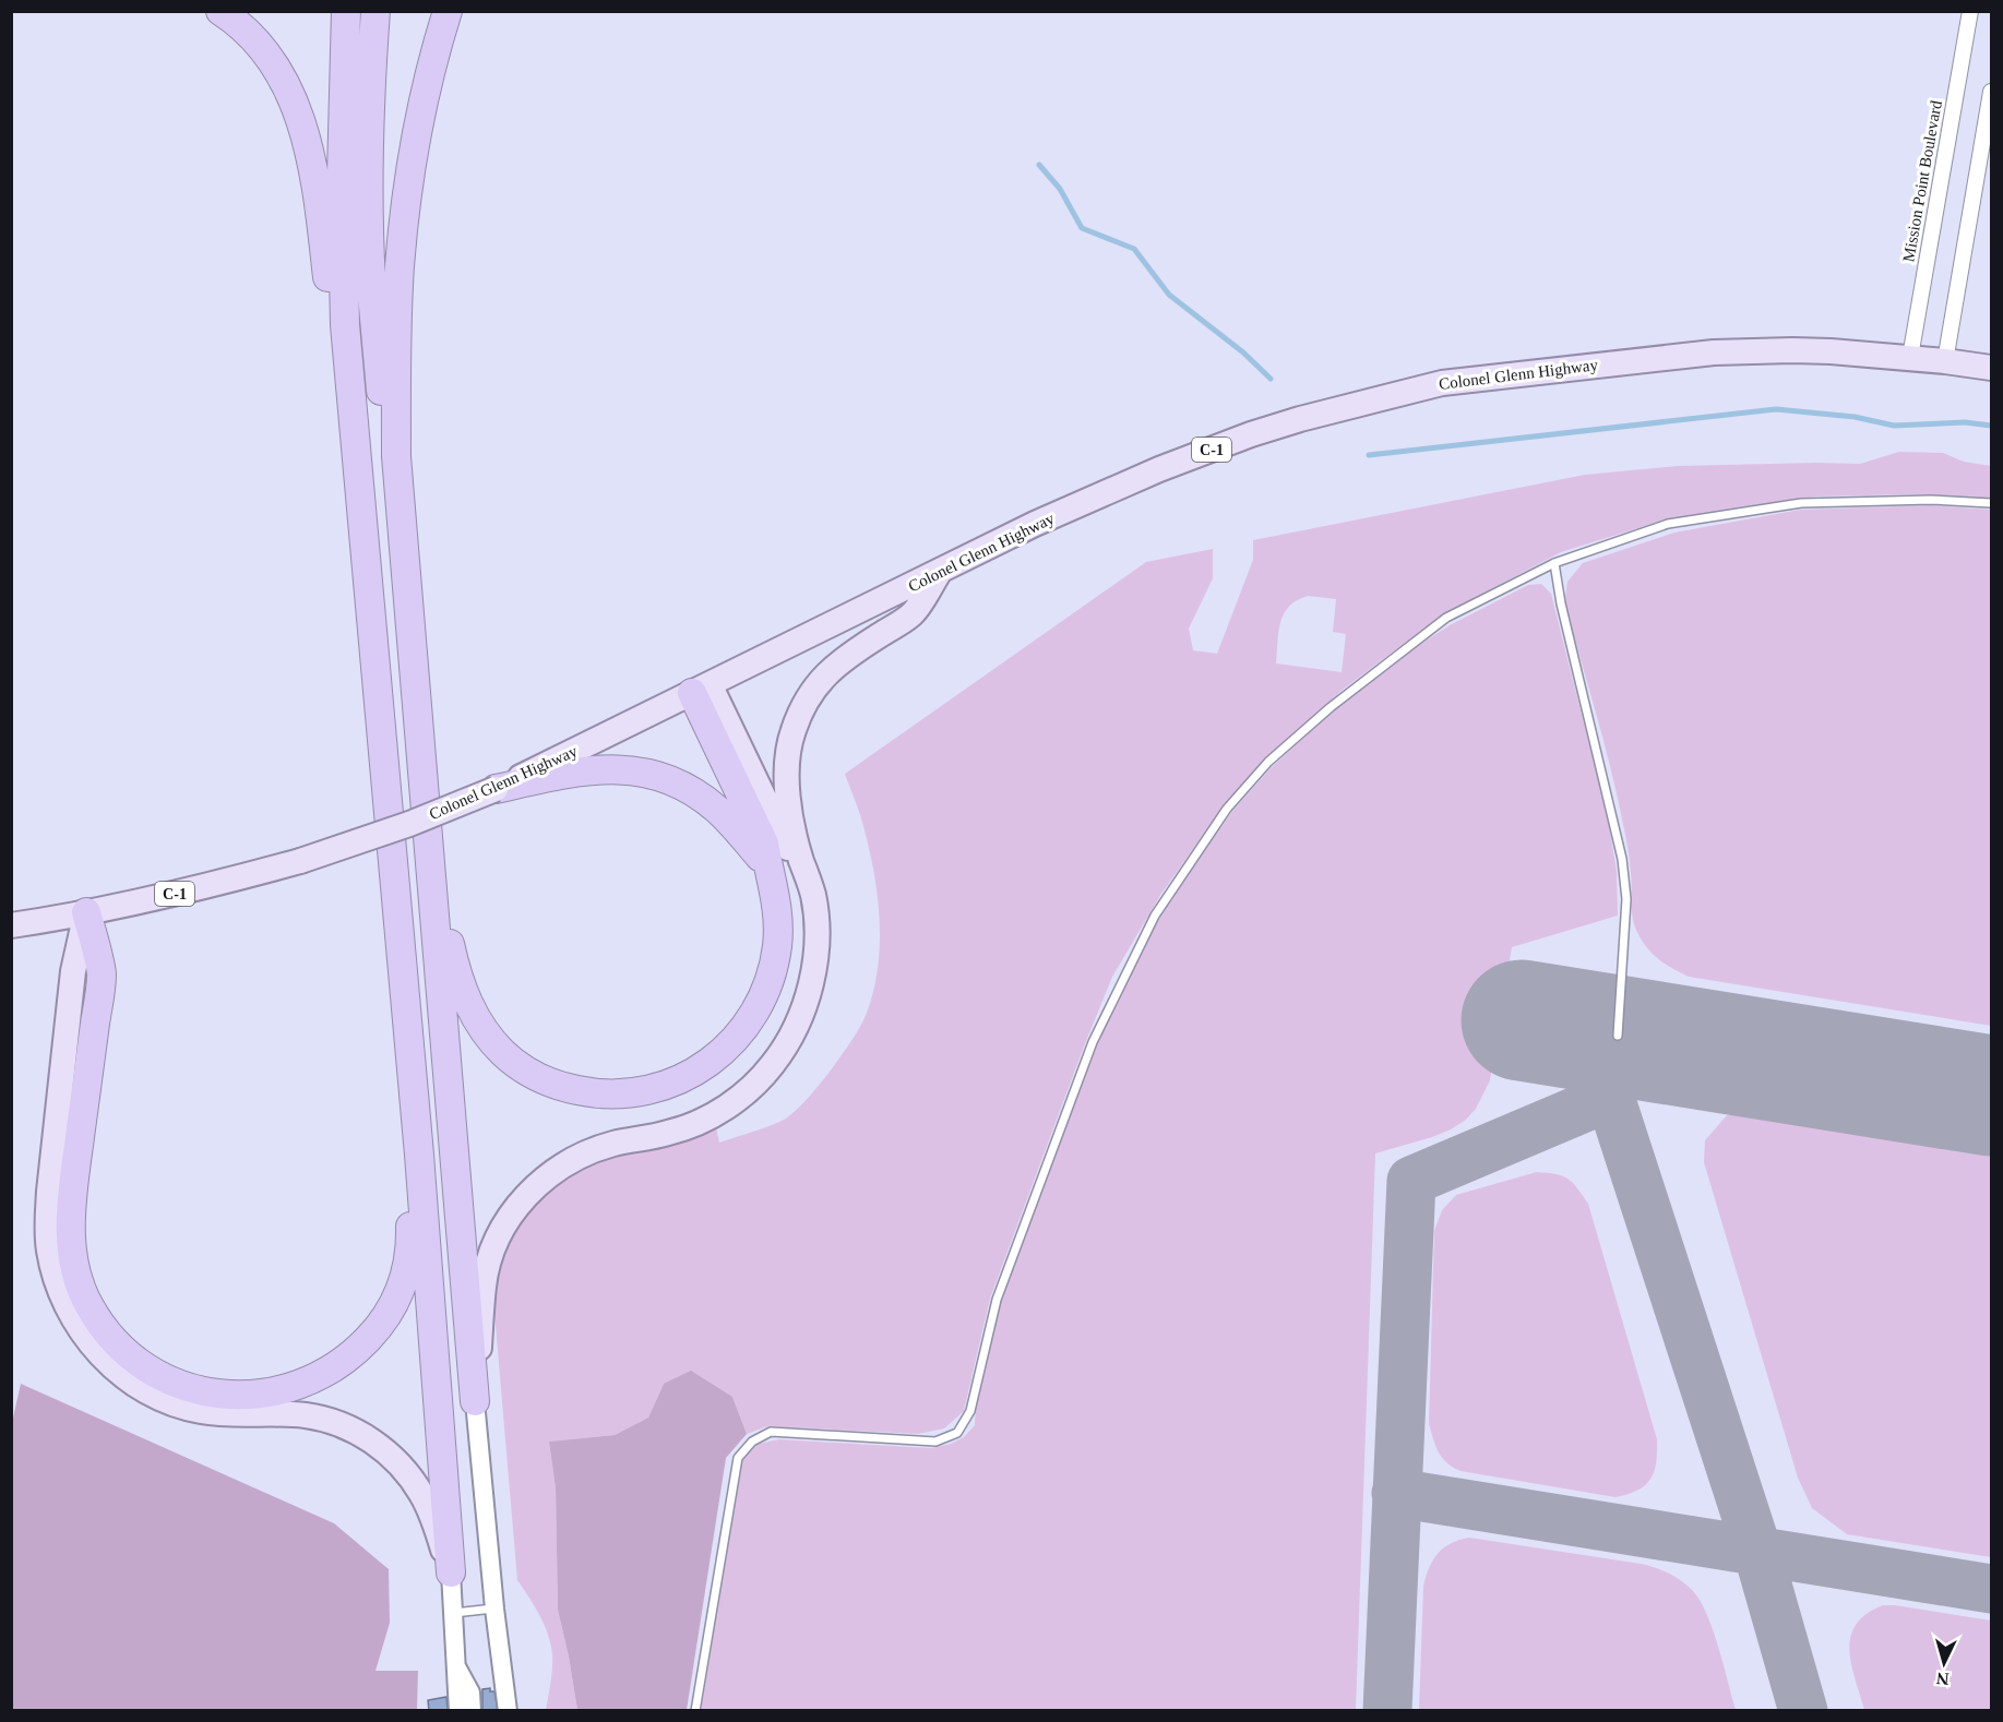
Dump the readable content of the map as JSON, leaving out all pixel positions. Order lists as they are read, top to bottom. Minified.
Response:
{"streets":{"main road":["Colonel Glenn Highway","C-1"],"street":["Mission Point Boulevard"]},"crossings":[["Mission Point Boulevard","Colonel Glenn Highway"]],"north":"bottom"}
